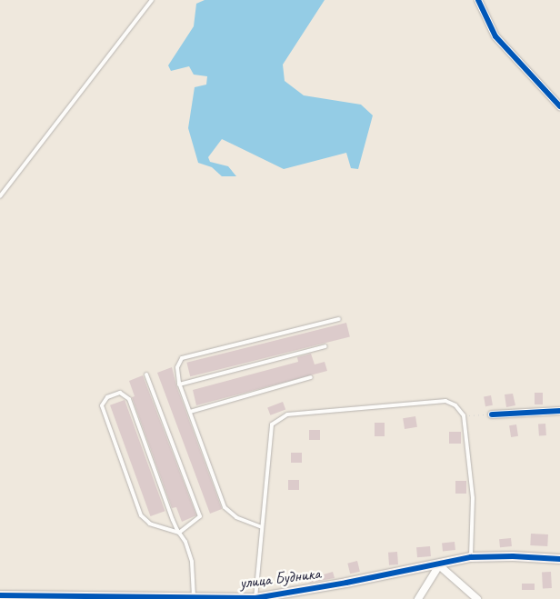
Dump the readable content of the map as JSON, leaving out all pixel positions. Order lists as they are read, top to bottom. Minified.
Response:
{"streets":{"street":["улица Будника"]}}
